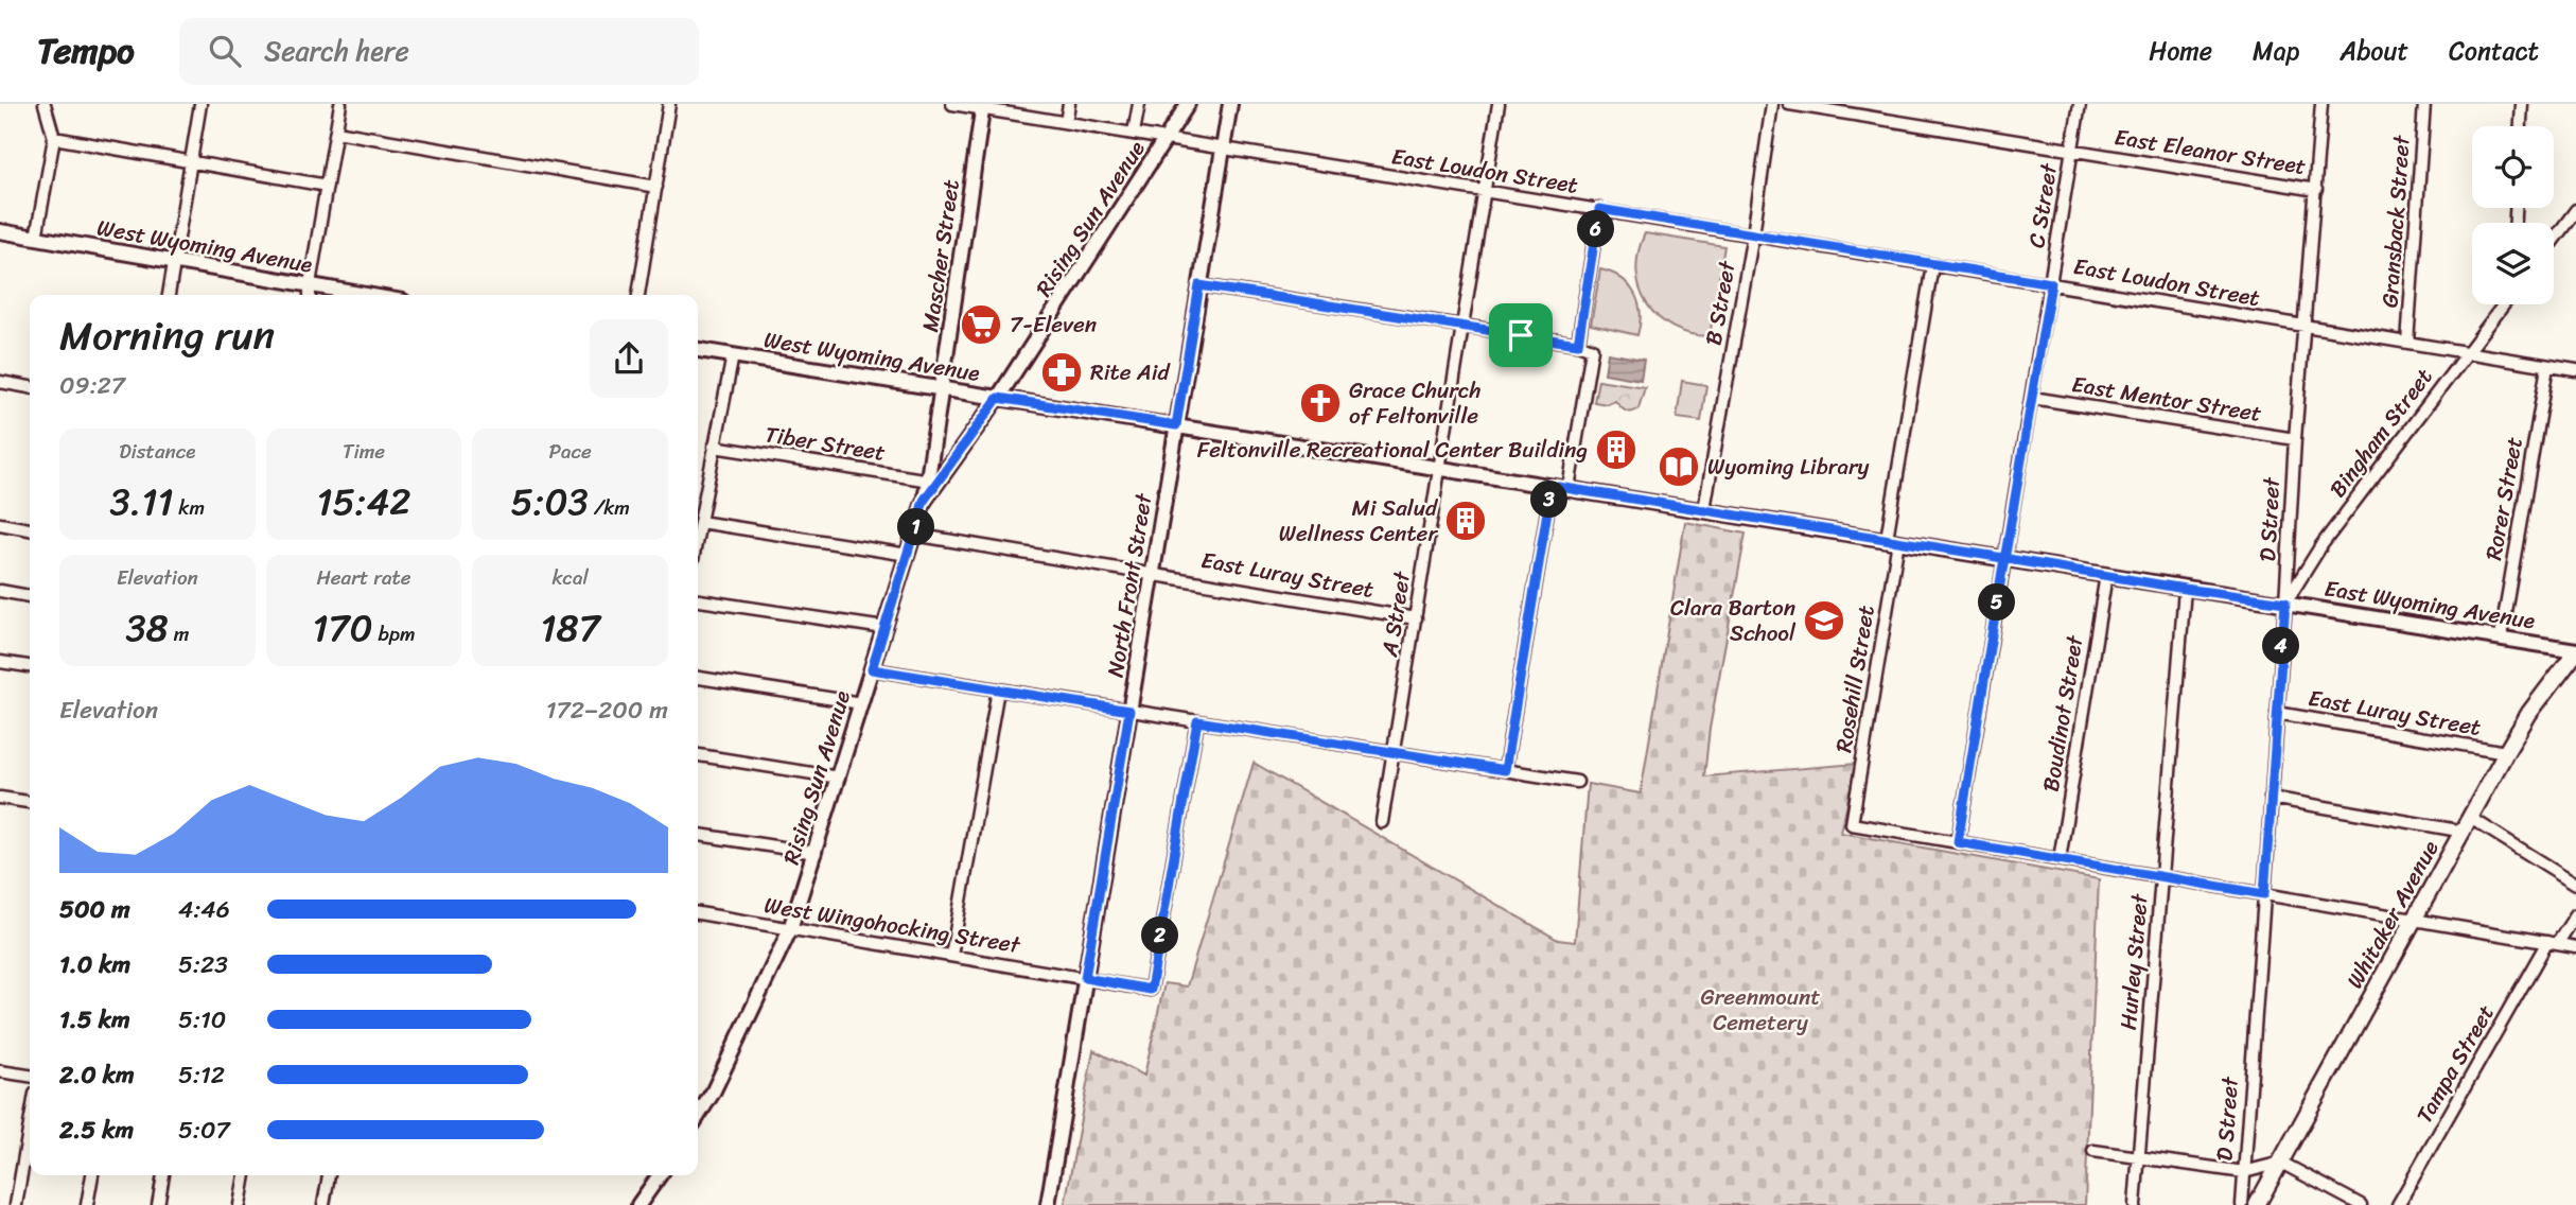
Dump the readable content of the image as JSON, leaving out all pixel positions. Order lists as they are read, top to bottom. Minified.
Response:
{"streets":{"main road":["Whitaker Avenue"],"street":["East Eleanor Street","East Loudon Street","C Street","Rising Sun Avenue","Gransback Street","West Wyoming Avenue","Mascher Street","B Street","East Mentor Street","Bingham Street","Tiber Street","Rorer Street","D Street","East Luray Street","North Front Street","East Wyoming Avenue","A Street","Rosehill Street","Boudinot Street","West Wingohocking Street","Hurley Street","Tampa Street"]},"crossings":[["East Eleanor Street","C Street"],["East Eleanor Street","D Street"],["East Loudon Street","C Street"],["East Loudon Street","Rising Sun Avenue"],["East Loudon Street","Gransback Street"],["East Loudon Street","Mascher Street"],["East Loudon Street","B Street"],["East Loudon Street","Bingham Street"],["East Loudon Street","Rorer Street"],["East Loudon Street","D Street"],["East Loudon Street","North Front Street"],["East Loudon Street","A Street"],["East Loudon Street","Rosehill Street"],["C Street","East Mentor Street"],["C Street","East Wyoming Avenue"],["C Street","Rosehill Street"],["Rising Sun Avenue","West Wyoming Avenue"],["Rising Sun Avenue","Mascher Street"],["Rising Sun Avenue","East Luray Street"],["Rising Sun Avenue","West Wingohocking Street"],["West Wyoming Avenue","Mascher Street"],["West Wyoming Avenue","North Front Street"],["West Wyoming Avenue","East Wyoming Avenue"],["Mascher Street","Tiber Street"],["B Street","East Wyoming Avenue"],["East Mentor Street","D Street"],["Bingham Street","D Street"],["Bingham Street","East Wyoming Avenue"],["Rorer Street","East Wyoming Avenue"],["D Street","East Luray Street"],["D Street","East Wyoming Avenue"],["East Luray Street","North Front Street"],["East Luray Street","A Street"],["East Luray Street","Whitaker Avenue"],["North Front Street","East Wyoming Avenue"],["North Front Street","West Wingohocking Street"],["East Wyoming Avenue","A Street"],["East Wyoming Avenue","Rosehill Street"],["East Wyoming Avenue","Boudinot Street"],["East Wyoming Avenue","Whitaker Avenue"],["East Wyoming Avenue","Hurley Street"]],"parks":["Greenmount Cemetery"],"places":{"supermarket":["7-Eleven"],"pharmacy":["Rite Aid"],"church":["Grace Church of Feltonville"],"building":["Feltonville Recreational Center Building","Mi Salud Wellness Center"],"library":["Wyoming Library"],"school or university":["Clara Barton School"]},"page":{"header":"Tempo","search":"Search here","nav":["Home","Map","About","Contact"],"pins":["6","3","1","5","4","2"],"heading":["Morning run","09:27"],"stats":[["Distance","3.11 km"],["Time","15:42"],["Pace","5:03 /km"],["Elevation","38 m"],["Heart rate","170 bpm"],["kcal","187"]],"chart":["Elevation","172–200 m"],"list":[{"name":"500 m","note":"4:46"},{"name":"1.0 km","note":"5:23"},{"name":"1.5 km","note":"5:10"},{"name":"2.0 km","note":"5:12"},{"name":"2.5 km","note":"5:07"}]}}
